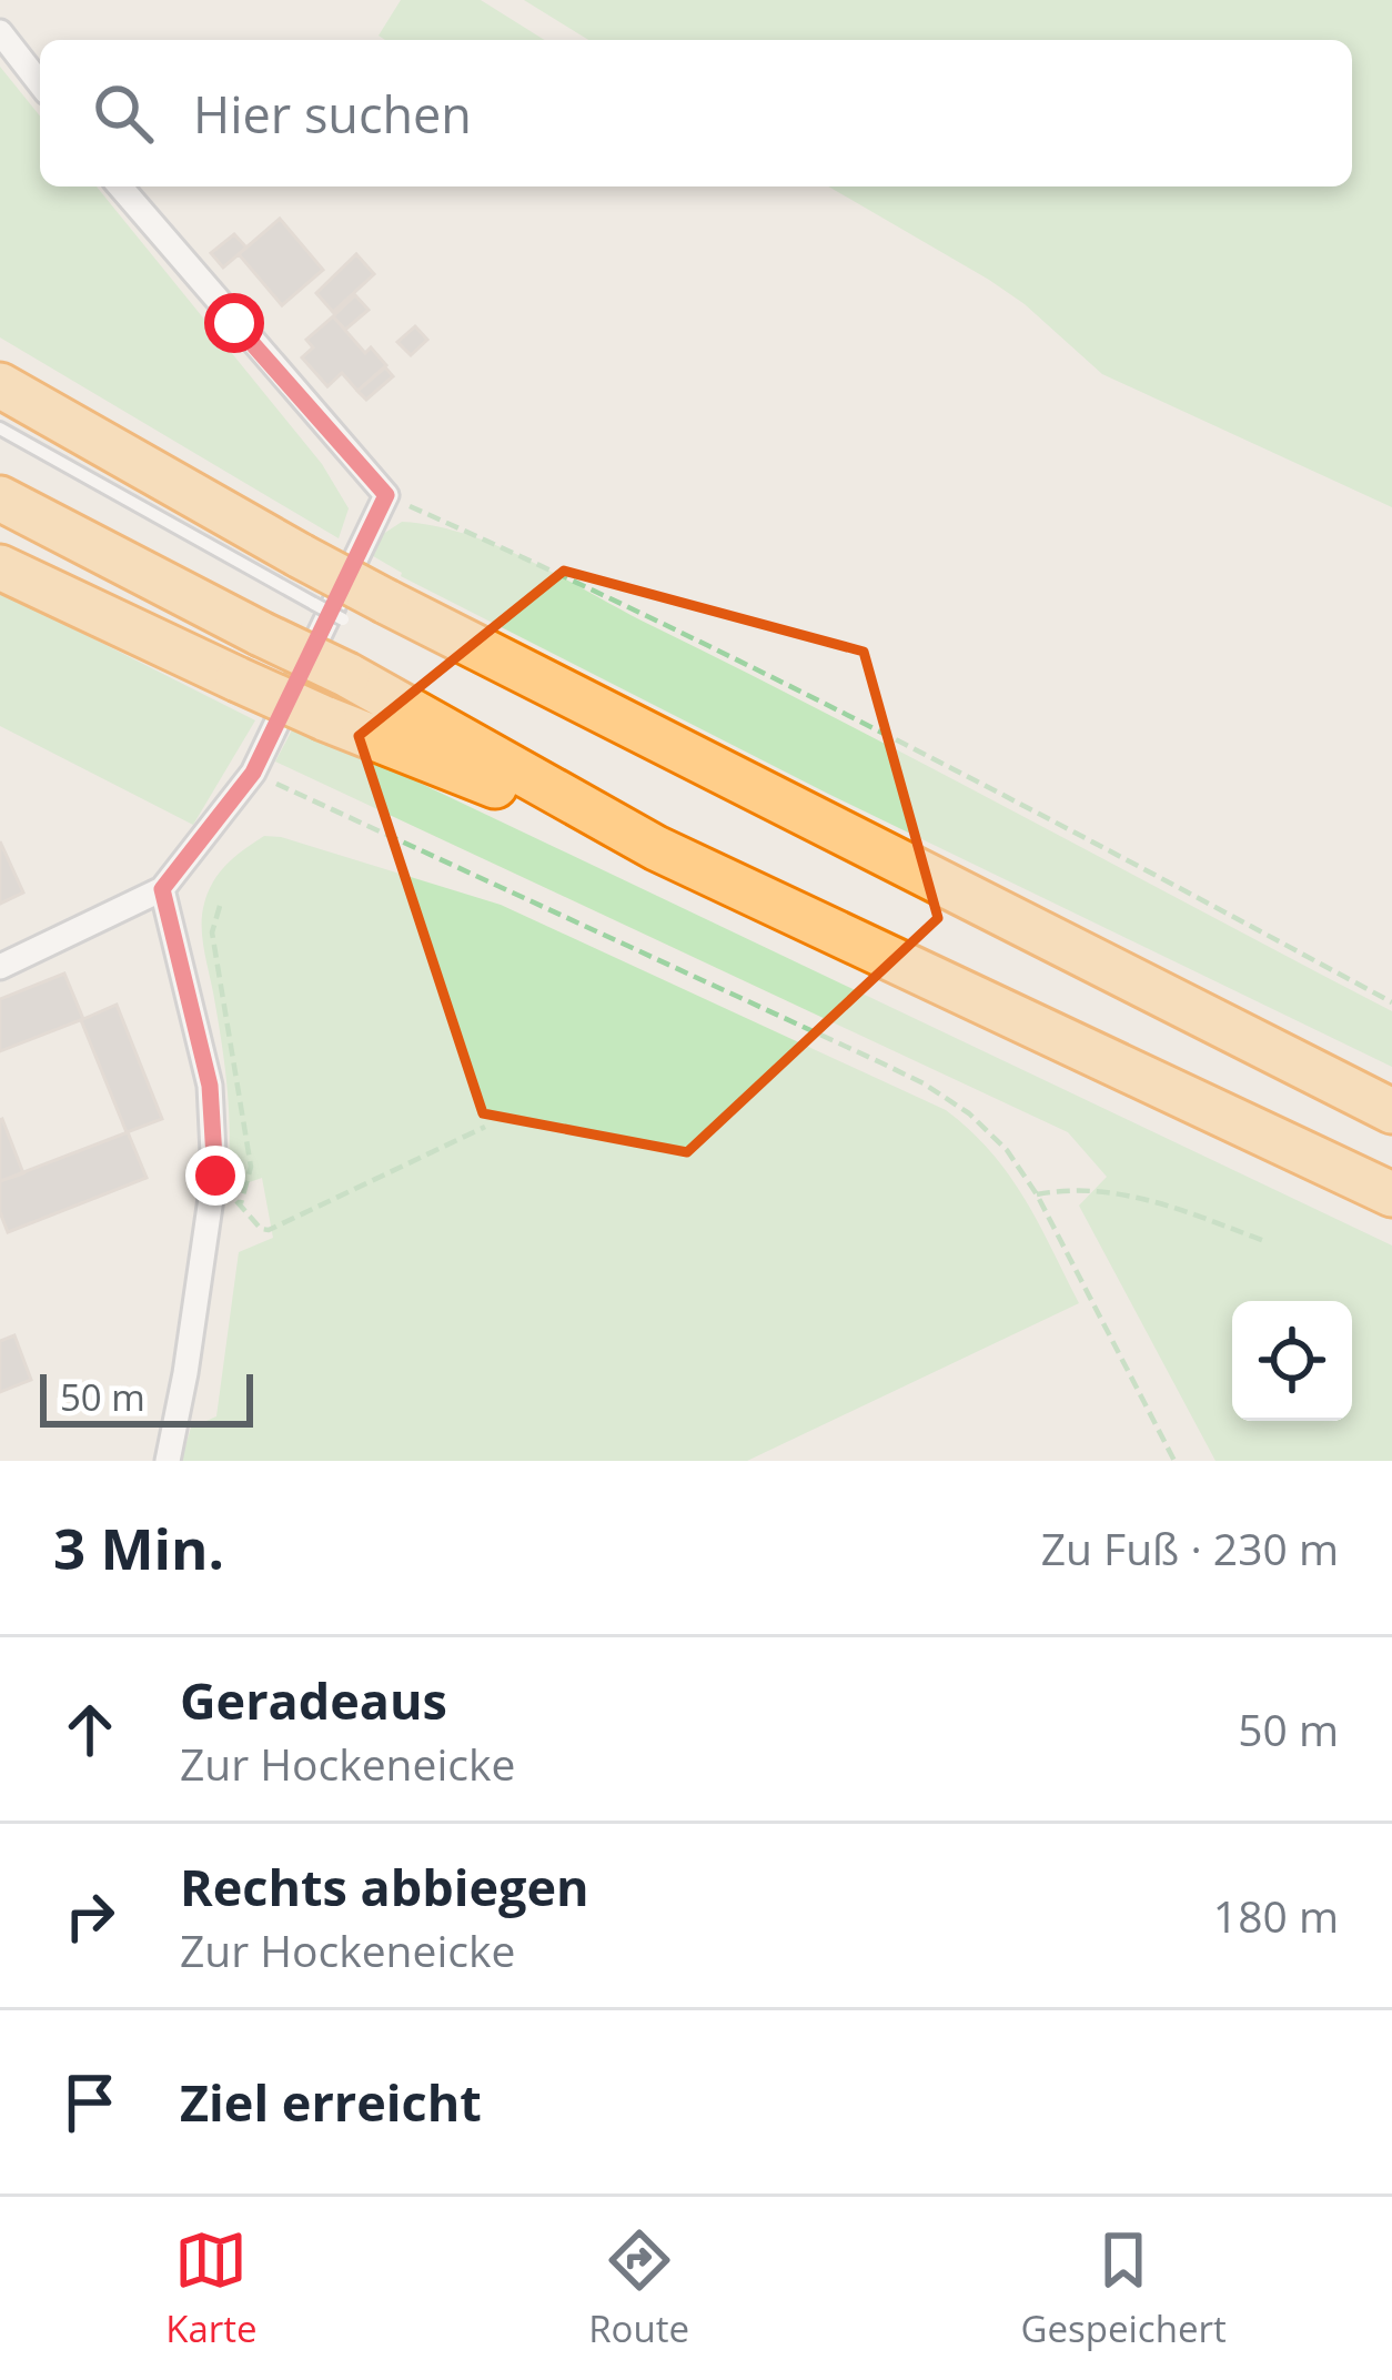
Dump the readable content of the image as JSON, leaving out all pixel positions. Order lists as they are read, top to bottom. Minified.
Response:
{"scale_bar":"50 m","page":{"search":"Hier suchen","scale":"50 m","heading":["3 Min.","Zu Fuß · 230 m"],"list":[["Geradeaus","Zur Hockeneicke","50 m"],["Rechts abbiegen","Zur Hockeneicke","180 m"],"Ziel erreicht"],"nav":["Karte","Route","Gespeichert"]}}
